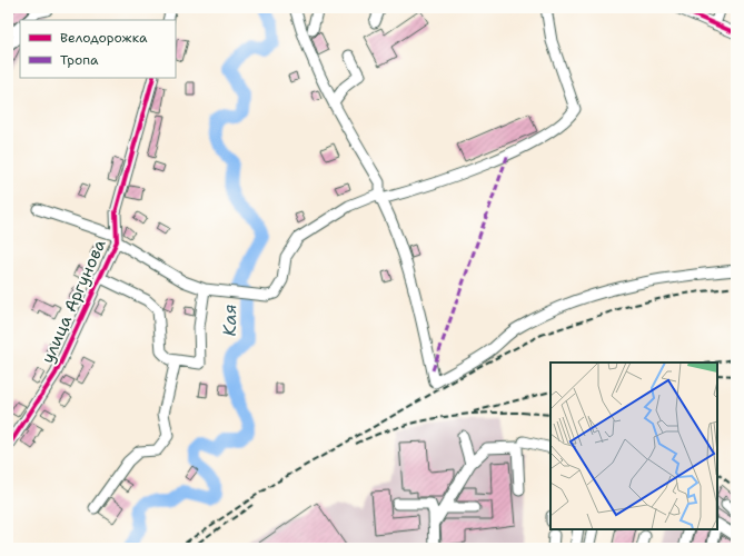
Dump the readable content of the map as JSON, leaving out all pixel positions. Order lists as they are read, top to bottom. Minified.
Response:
{"streets":{"street":["улица Аргунова"]},"water":["Кая"],"legend":["Велодорожка","Тропа"]}
